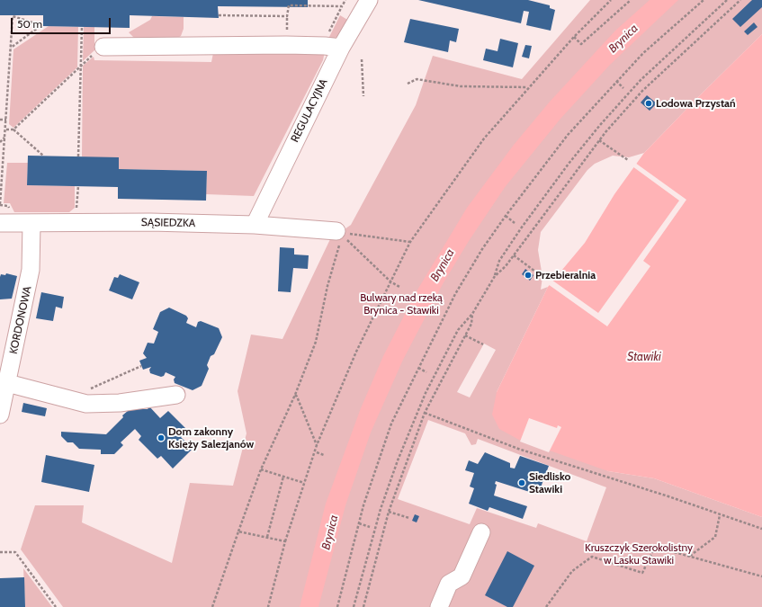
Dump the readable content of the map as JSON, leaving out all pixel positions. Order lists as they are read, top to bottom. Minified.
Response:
{"streets":{"street":["REGULACYJNA","SĄSIEDZKA","KORDONOWA"]},"crossings":[["REGULACYJNA","SĄSIEDZKA"],["SĄSIEDZKA","KORDONOWA"]],"water":["Brynica","Stawiki"],"parks":["Bulwary nad rzeką Brynica - Stawiki","Kruszczyk Szerokolistny w Lasku Stawiki"],"places":["Lodowa Przystań","Przebieralnia","Dom zakonny Księży Salezjanów","Siedlisko Stawiki"],"scale_bar":"50 m"}
